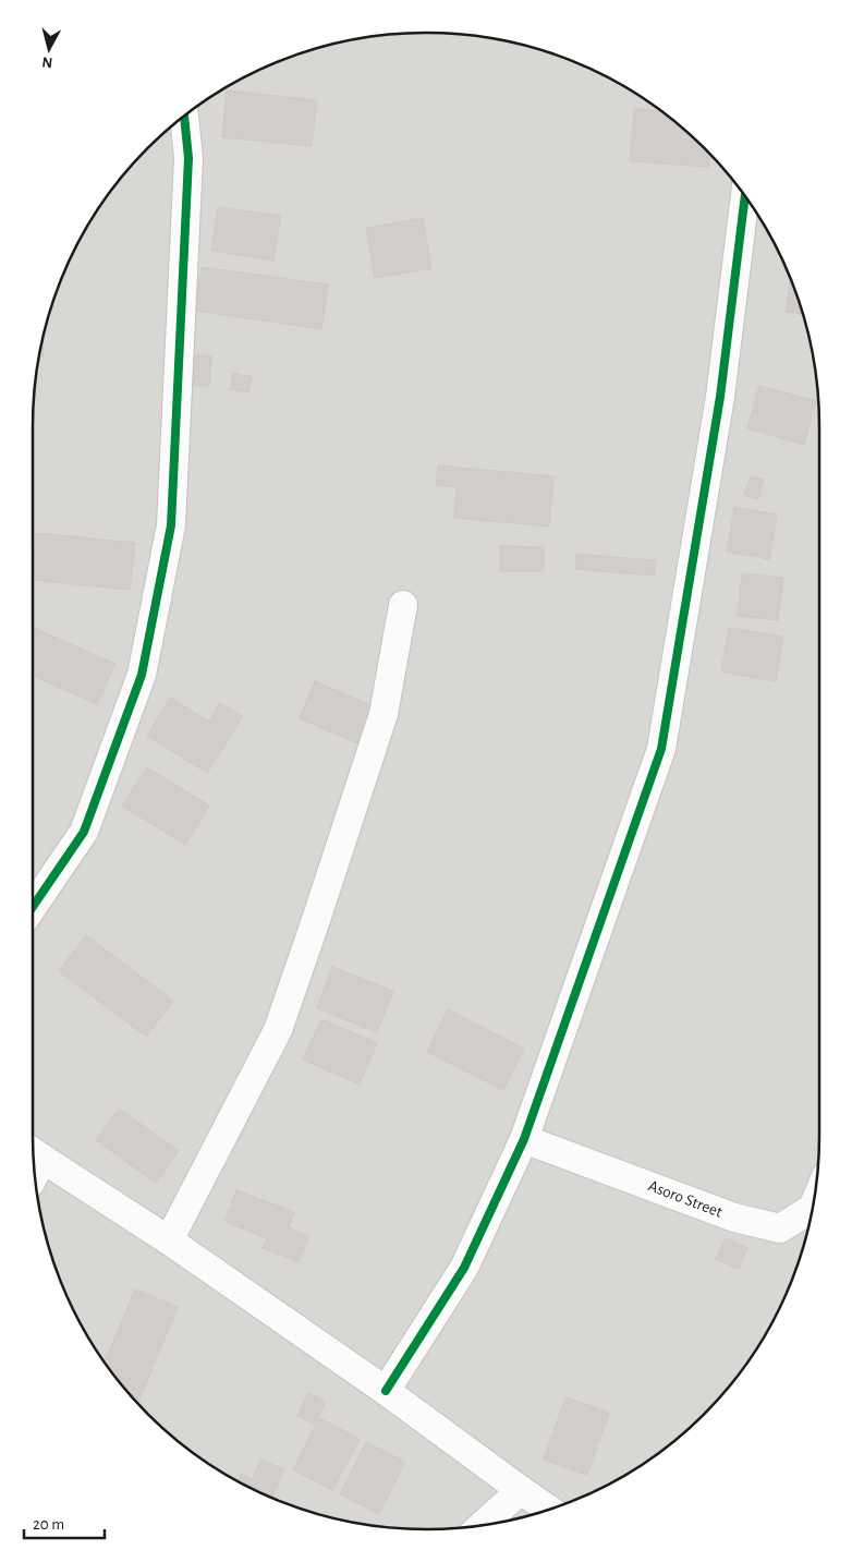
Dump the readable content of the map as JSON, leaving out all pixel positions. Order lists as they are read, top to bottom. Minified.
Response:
{"streets":{"street":["Asoro Street"]},"scale_bar":"20 m","north":"bottom"}
